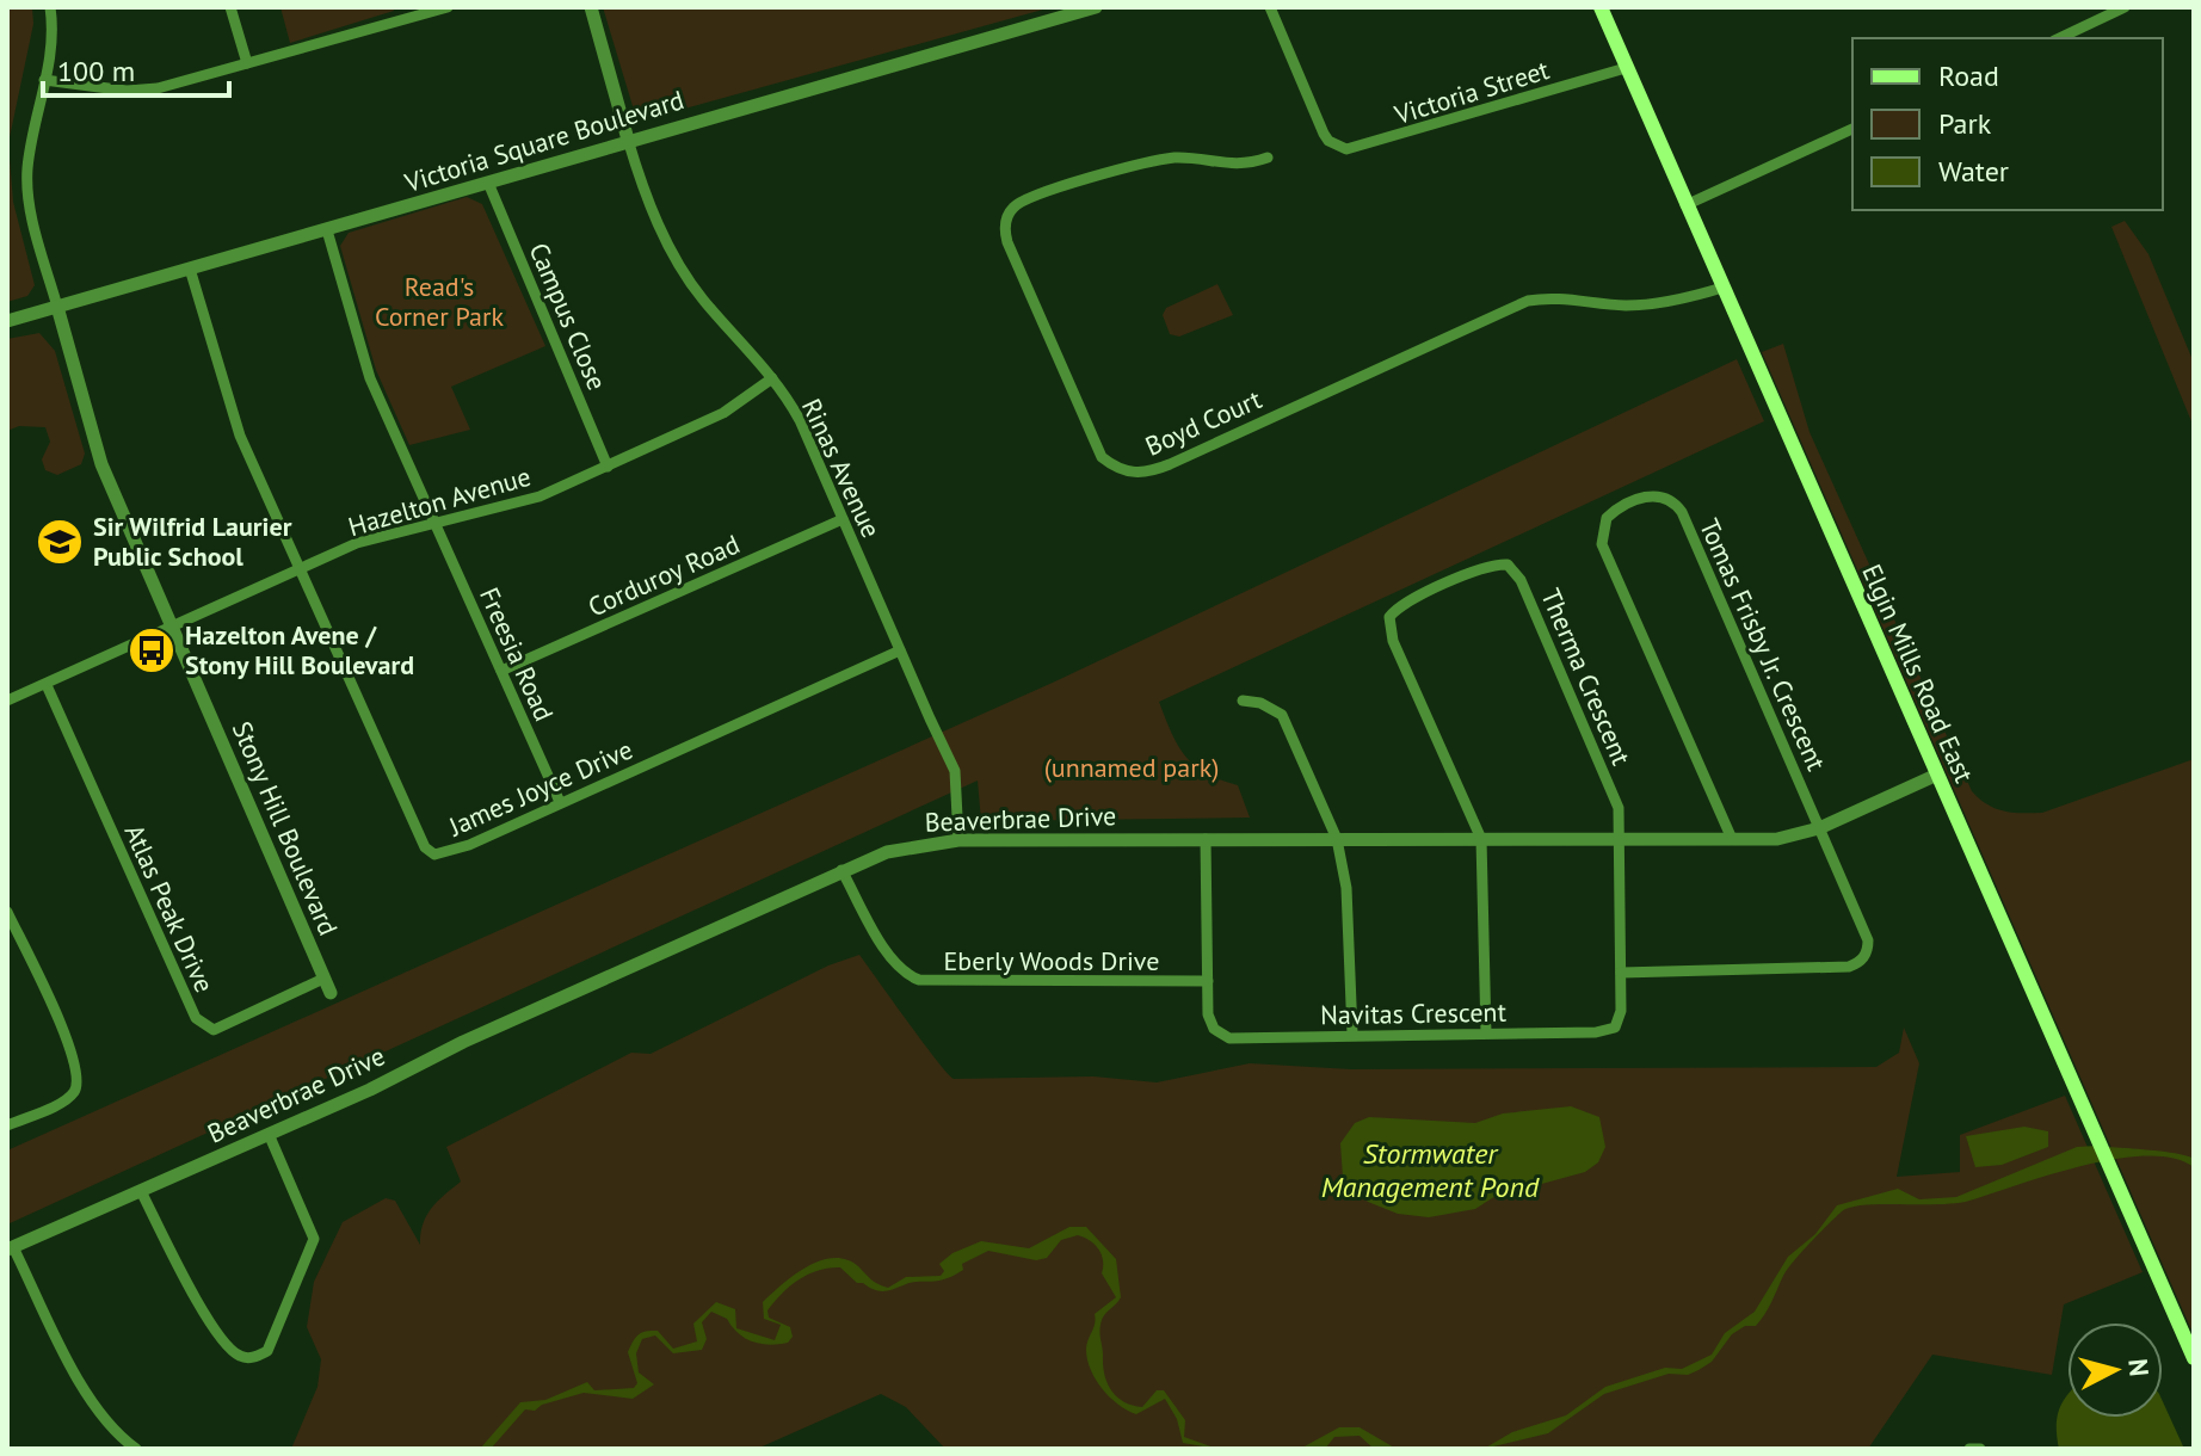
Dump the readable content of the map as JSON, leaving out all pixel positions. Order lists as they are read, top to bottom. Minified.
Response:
{"streets":{"main road":["Elgin Mills Road East"],"street":["Victoria Street","Victoria Square Boulevard","Campus Close","Boyd Court","Rinas Avenue","Hazelton Avenue","Corduroy Road","Tomas Frisby Jr. Crescent","Freesia Road","Therma Crescent","James Joyce Drive","Beaverbrae Drive","Stony Hill Boulevard","Atlas Peak Drive","Eberly Woods Drive","Navitas Crescent"]},"crossings":[["Victoria Street","Elgin Mills Road East"],["Victoria Square Boulevard","Campus Close"],["Victoria Square Boulevard","Rinas Avenue"],["Victoria Square Boulevard","Freesia Road"],["Victoria Square Boulevard","James Joyce Drive"],["Victoria Square Boulevard","Stony Hill Boulevard"],["Campus Close","Hazelton Avenue"],["Boyd Court","Elgin Mills Road East"],["Rinas Avenue","Hazelton Avenue"],["Rinas Avenue","Corduroy Road"],["Rinas Avenue","James Joyce Drive"],["Rinas Avenue","Beaverbrae Drive"],["Hazelton Avenue","Freesia Road"],["Hazelton Avenue","James Joyce Drive"],["Hazelton Avenue","Stony Hill Boulevard"],["Hazelton Avenue","Atlas Peak Drive"],["Corduroy Road","Freesia Road"],["Tomas Frisby Jr. Crescent","Beaverbrae Drive"],["Freesia Road","James Joyce Drive"],["Elgin Mills Road East","Beaverbrae Drive"],["Therma Crescent","Beaverbrae Drive"],["Therma Crescent","Navitas Crescent"],["Beaverbrae Drive","Eberly Woods Drive"],["Beaverbrae Drive","Navitas Crescent"],["Stony Hill Boulevard","Atlas Peak Drive"],["Eberly Woods Drive","Navitas Crescent"]],"water":["Stormwater Management Pond"],"parks":["Read's Corner Park","(unnamed park)"],"places":{"school or university":["Sir Wilfrid Laurier Public School"],"bus stop":["Hazelton Avene / Stony Hill Boulevard"]},"legend":["Road","Park","Water"],"scale_bar":"100 m","north":"right"}
